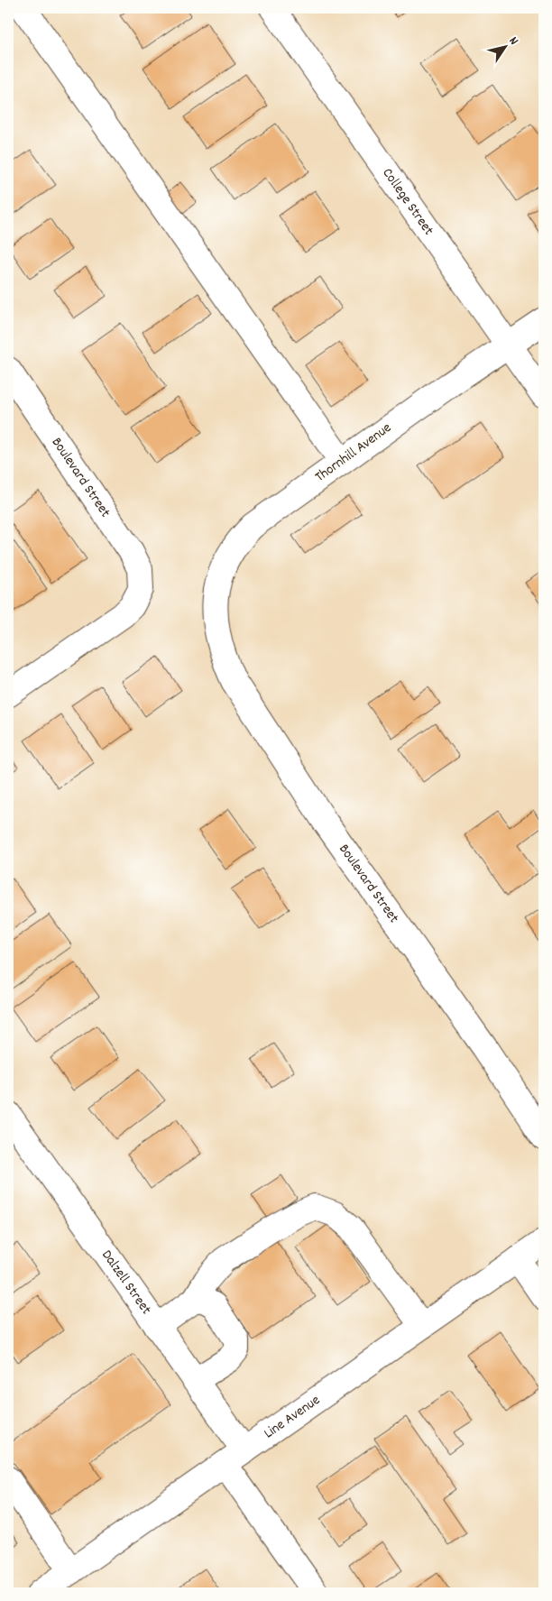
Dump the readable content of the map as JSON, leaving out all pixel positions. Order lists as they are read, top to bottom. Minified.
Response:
{"streets":{"street":["College Street","Thornhill Avenue","Boulevard Street","Dalzell Street","Line Avenue"]},"crossings":[["College Street","Thornhill Avenue"],["Thornhill Avenue","Boulevard Street"],["Dalzell Street","Line Avenue"]],"north":"top right"}
